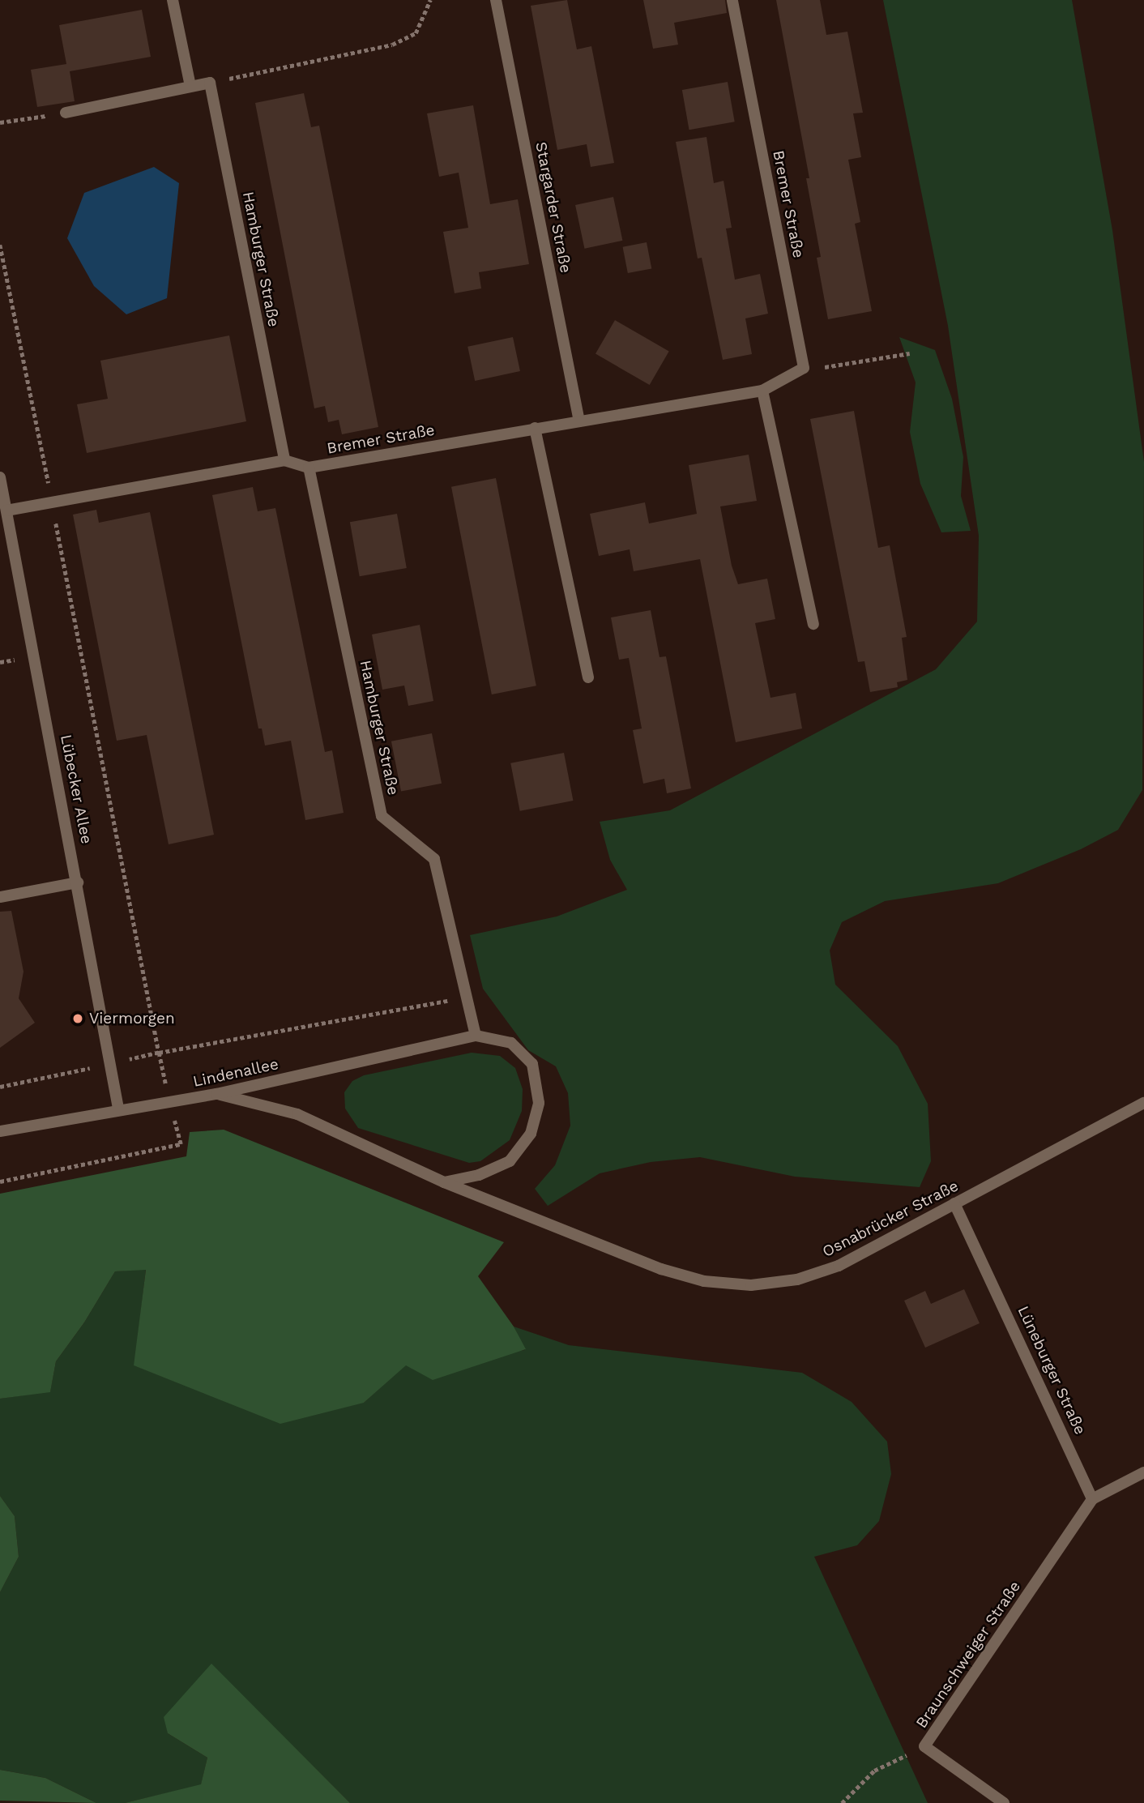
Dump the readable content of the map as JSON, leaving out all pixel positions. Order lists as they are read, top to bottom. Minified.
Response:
{"streets":{"street":["Bremer Straße","Stargarder Straße","Hamburger Straße","Lübecker Allee","Lindenallee","Osnabrücker Straße","Lüneburger Straße","Braunschweiger Straße"]},"crossings":[["Bremer Straße","Stargarder Straße"],["Bremer Straße","Hamburger Straße"],["Bremer Straße","Lübecker Allee"],["Hamburger Straße","Lindenallee"],["Lübecker Allee","Lindenallee"],["Lindenallee","Osnabrücker Straße"],["Osnabrücker Straße","Lüneburger Straße"],["Lüneburger Straße","Braunschweiger Straße"]],"places":["Viermorgen"]}
